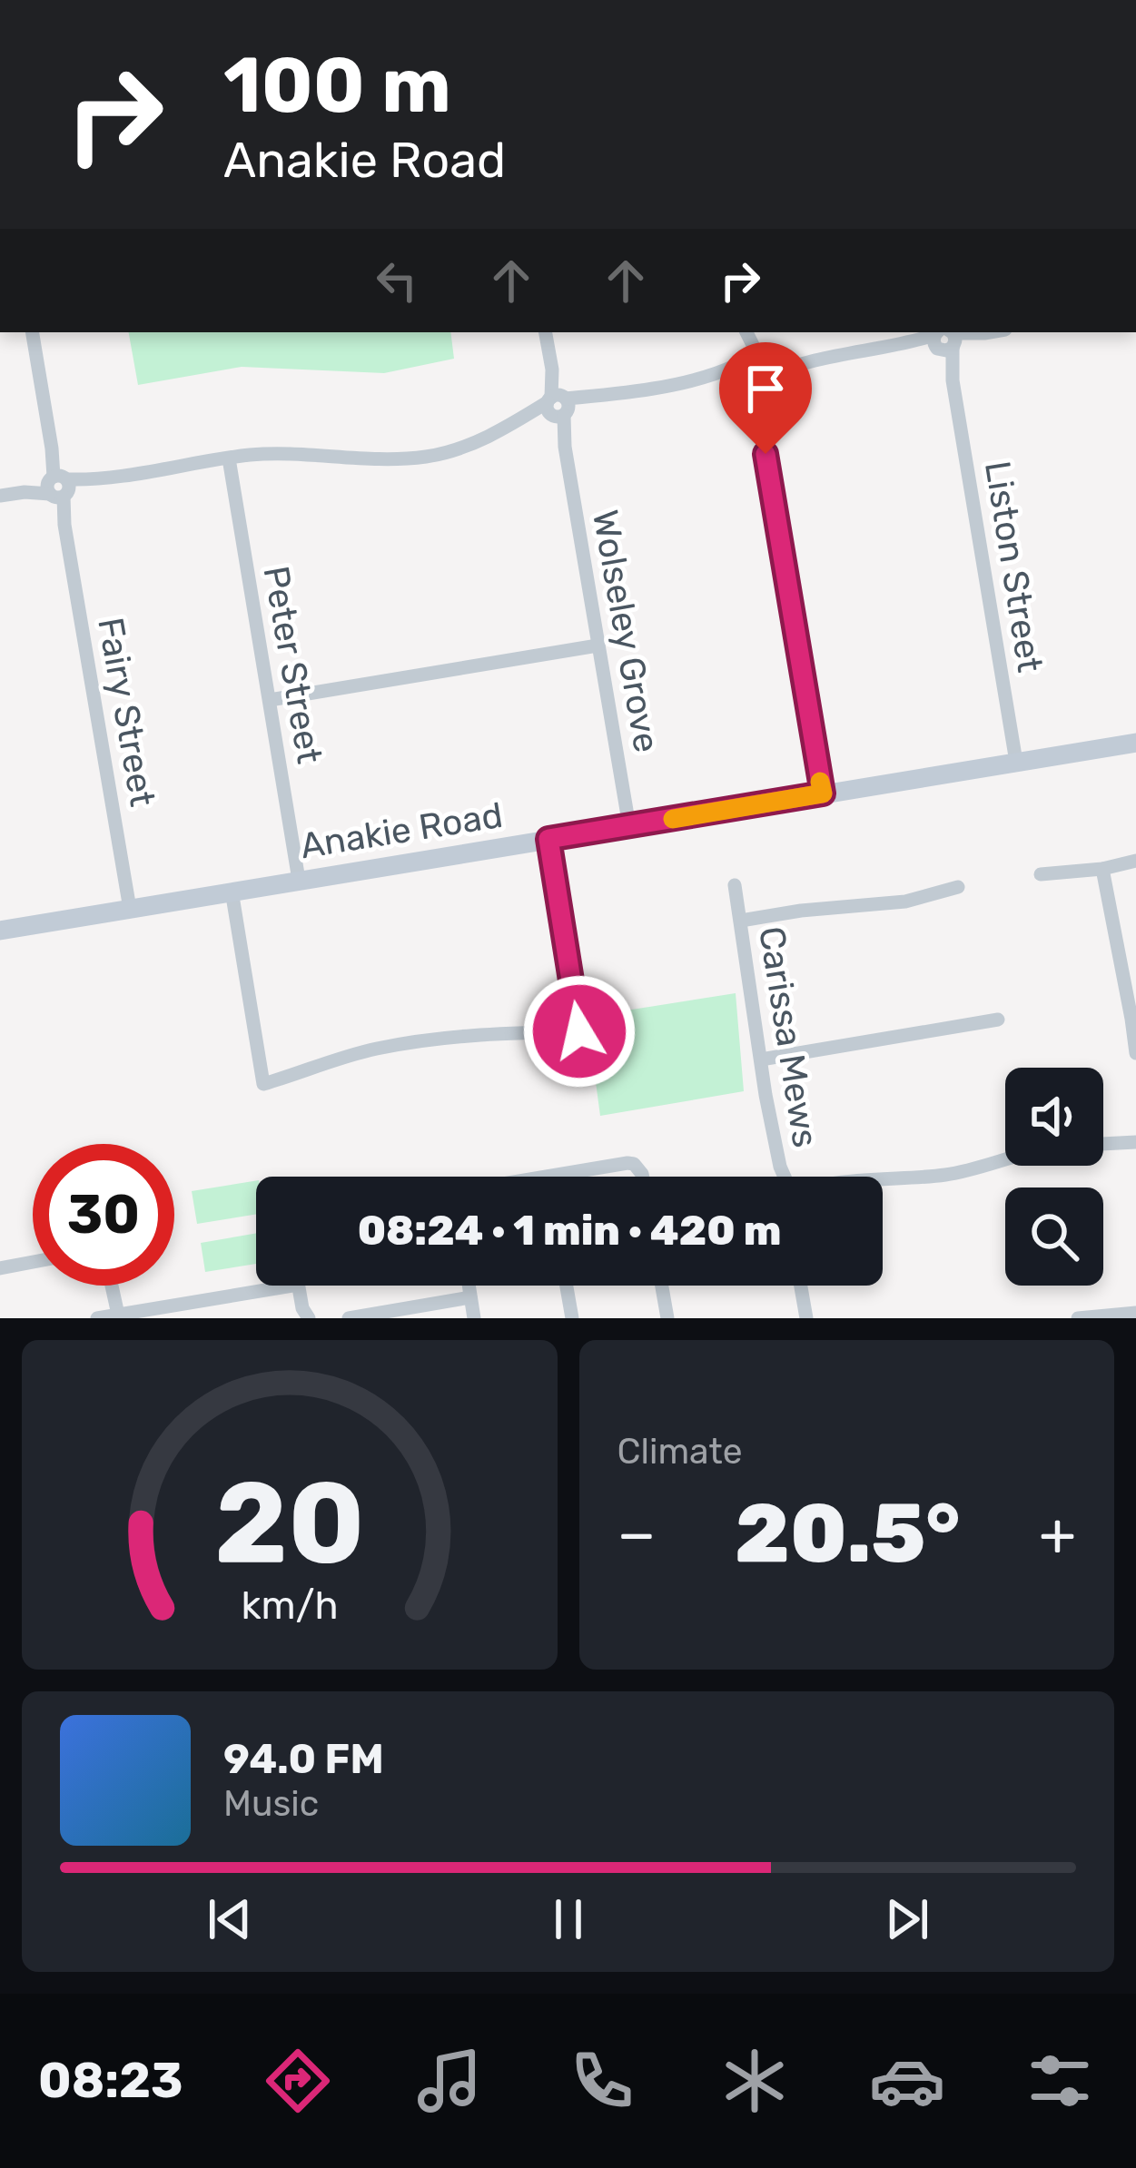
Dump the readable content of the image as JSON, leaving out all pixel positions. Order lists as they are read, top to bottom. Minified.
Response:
{"streets":{"main road":["Anakie Road"],"street":["Liston Street","Wolseley Grove","Peter Street","Fairy Street","Carissa Mews"]},"crossings":[["Liston Street","Anakie Road"],["Wolseley Grove","Anakie Road"],["Peter Street","Anakie Road"],["Fairy Street","Anakie Road"]],"page":{"turn":["100 m","Anakie Road"],"limit":"30","trip":"08:24 · 1 min · 420 m","tile":"Climate","heat":["−","20.5°","+"],"song":["94.0 FM","Music"],"tabs":"08:23","gauge":["20","km/h"]}}
